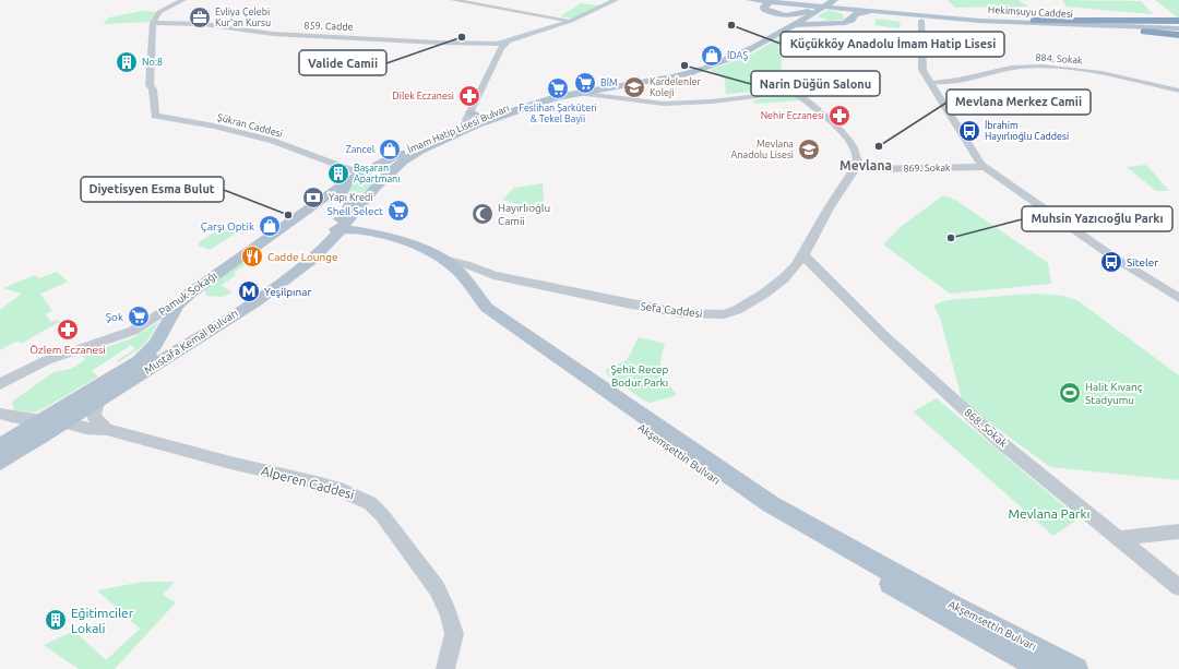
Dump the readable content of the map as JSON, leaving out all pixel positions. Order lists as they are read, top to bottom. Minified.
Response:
{"streets":{"main road":["Hekimsuyu Caddesi","İmam Hatip Lisesi Bulvarı","Pamuk Sokağı","Mustafa Kemal Bulvarı","Akşemsettin Bulvarı"],"street":["859. Cadde","884. Sokak","Şükran Caddesi","869. Sokak","Sefa Caddesi","868. Sokak","Alperen Caddesi"]},"crossings":[["Hekimsuyu Caddesi","İmam Hatip Lisesi Bulvarı"],["859. Cadde","Şükran Caddesi"],["Şükran Caddesi","İmam Hatip Lisesi Bulvarı"],["Şükran Caddesi","Pamuk Sokağı"],["İmam Hatip Lisesi Bulvarı","Pamuk Sokağı"],["İmam Hatip Lisesi Bulvarı","Mustafa Kemal Bulvarı"],["869. Sokak","Sefa Caddesi"],["Pamuk Sokağı","Mustafa Kemal Bulvarı"],["Sefa Caddesi","868. Sokak"],["Sefa Caddesi","Akşemsettin Bulvarı"],["Mustafa Kemal Bulvarı","Akşemsettin Bulvarı"],["Mustafa Kemal Bulvarı","Alperen Caddesi"]],"districts":["Mevlana"],"parks":["Şehit Recep Bodur Parkı","Mevlana Parkı"],"places":{"office":["Evliya Çelebi Kur'an Kursu"],"other":["Küçükköy Anadolu İmam Hatip Lisesi","Valide Camii","Narin Düğün Salonu","Mevlana Merkez Camii","Diyetisyen Esma Bulut","Muhsin Yazıcıoğlu Parkı"],"shop":["İDAŞ","Zancel","Çarşı Optik"],"building":["No:8","Başaran Apartmanı","Eğitimciler Lokali"],"supermarket":["BİM","Feslihan Şarküteri & Tekel Bayii","Shell Select","Şok"],"school or university":["Kardelenler Koleji","Mevlana Anadolu Lisesi"],"pharmacy":["Dilek Eczanesi","Nehir Eczanesi","Özlem Eczanesi"],"bus stop":["İbrahim Hayırlıoğlu Caddesi","Siteler"],"bank":["Yapı Kredi"],"mosque":["Hayırlıoğlu Camii"],"restaurant":["Cadde Lounge"],"metro station":["Yeşilpınar"],"sports":["Halit Kıvanç Stadyumu"]}}
